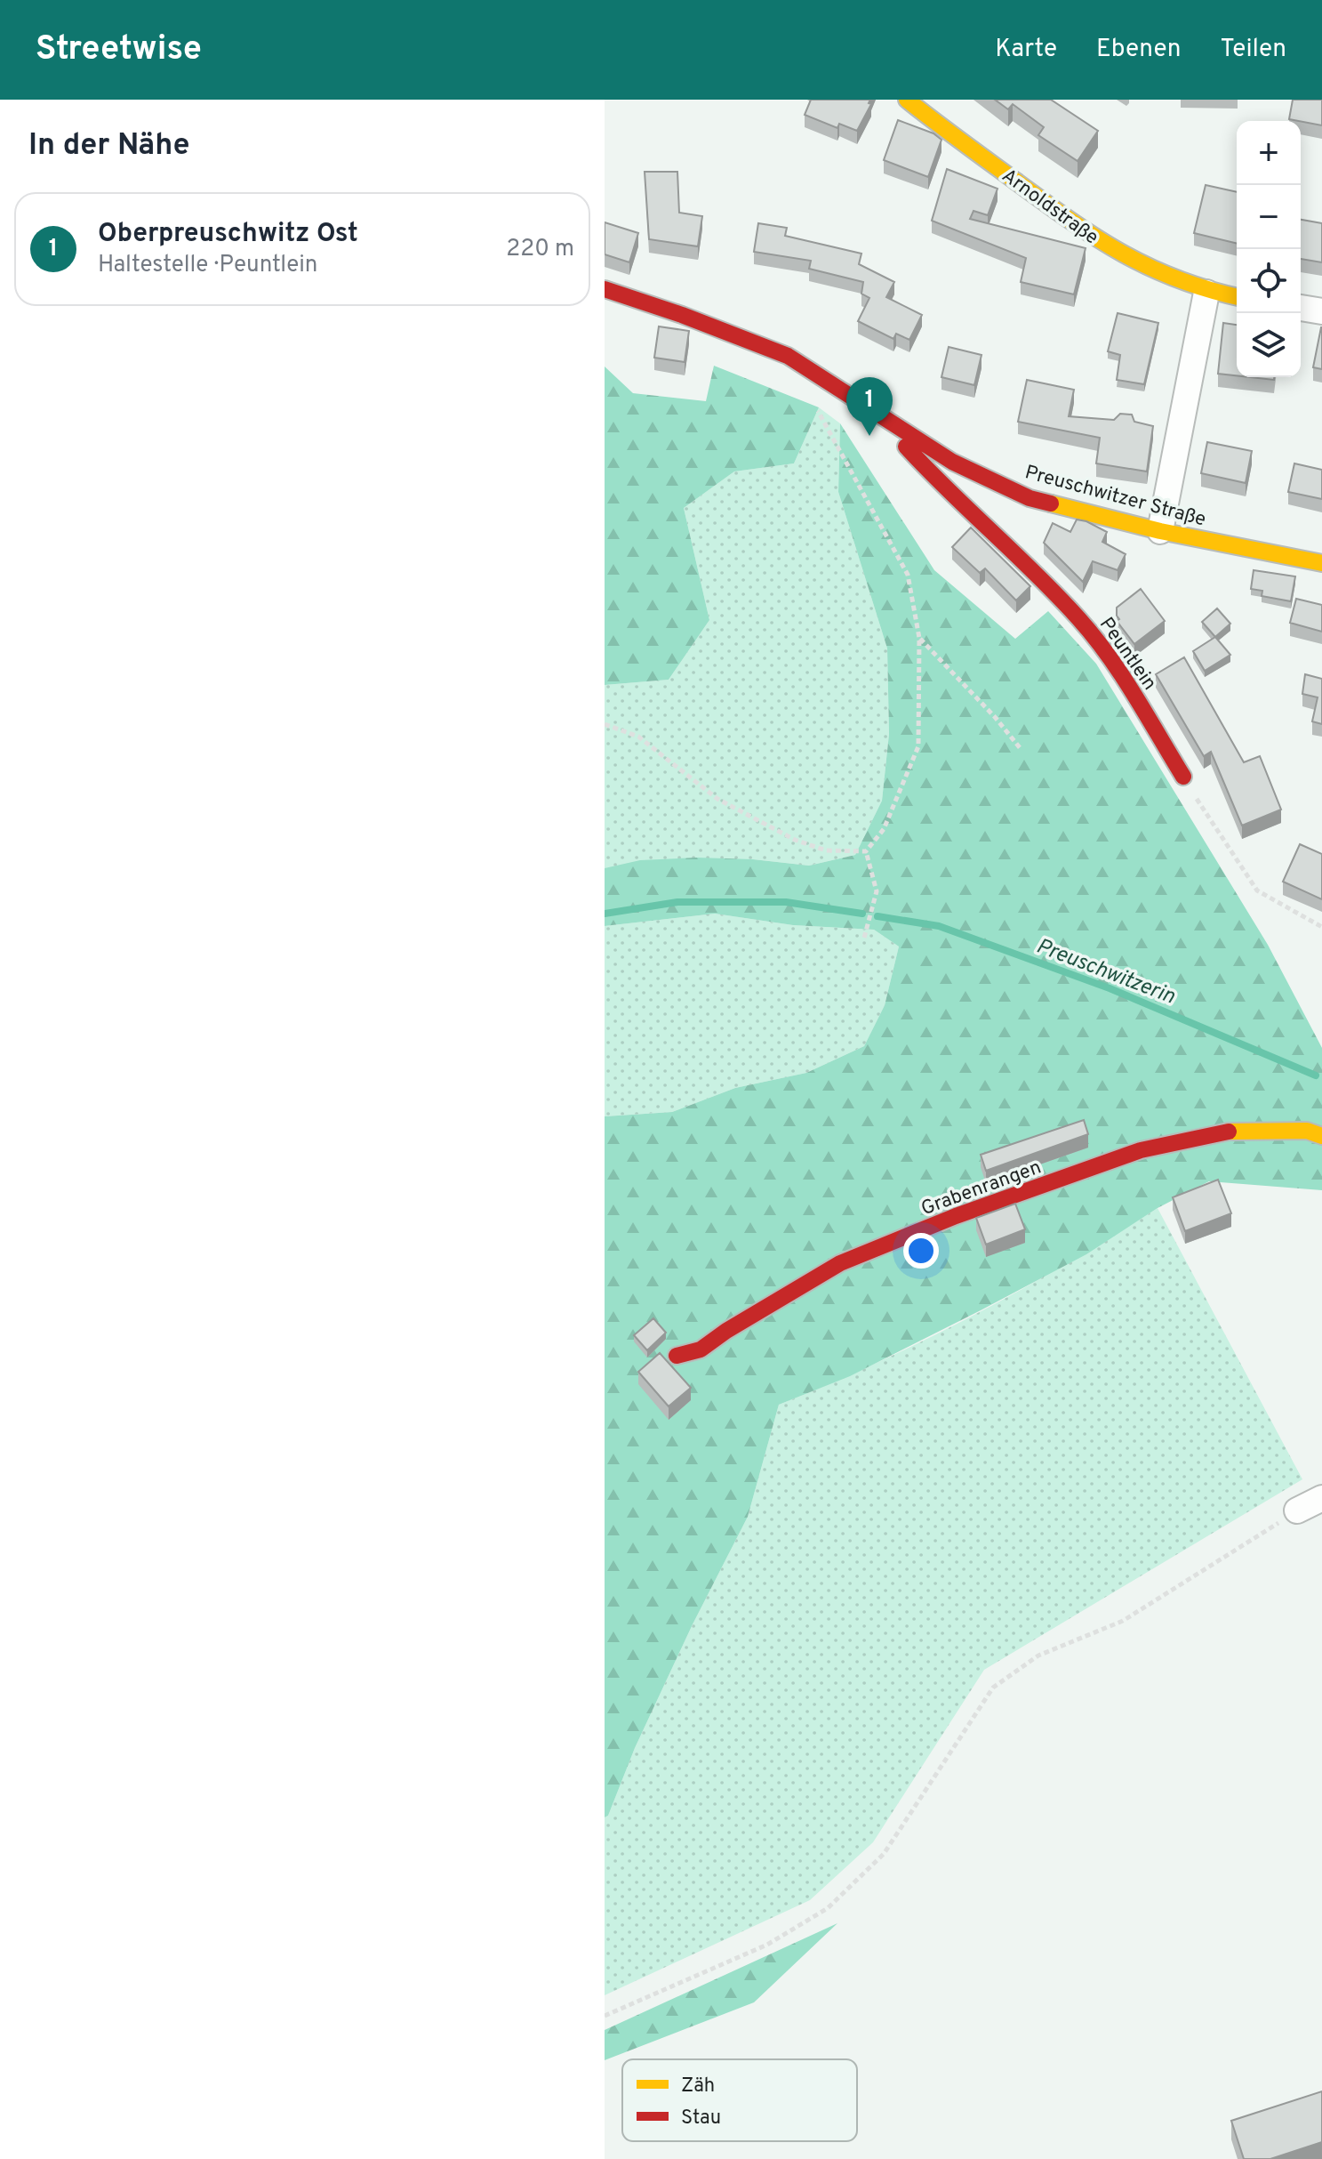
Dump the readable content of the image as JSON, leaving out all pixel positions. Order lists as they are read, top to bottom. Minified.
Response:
{"streets":{"street":["Arnoldstraße","Preuschwitzer Straße","Peuntlein","Grabenrangen"]},"crossings":[["Preuschwitzer Straße","Peuntlein"]],"water":["Preuschwitzerin"],"legend":["Zäh","Stau"],"page":{"header":"Streetwise","nav":["Karte","Ebenen","Teilen"],"heading":"In der Nähe","map_buttons":["+","−"],"list":[{"mark":"1","name":"Oberpreuschwitz Ost","note":"Haltestelle · Peuntlein","value":"220 m"}],"pins":"1"}}
